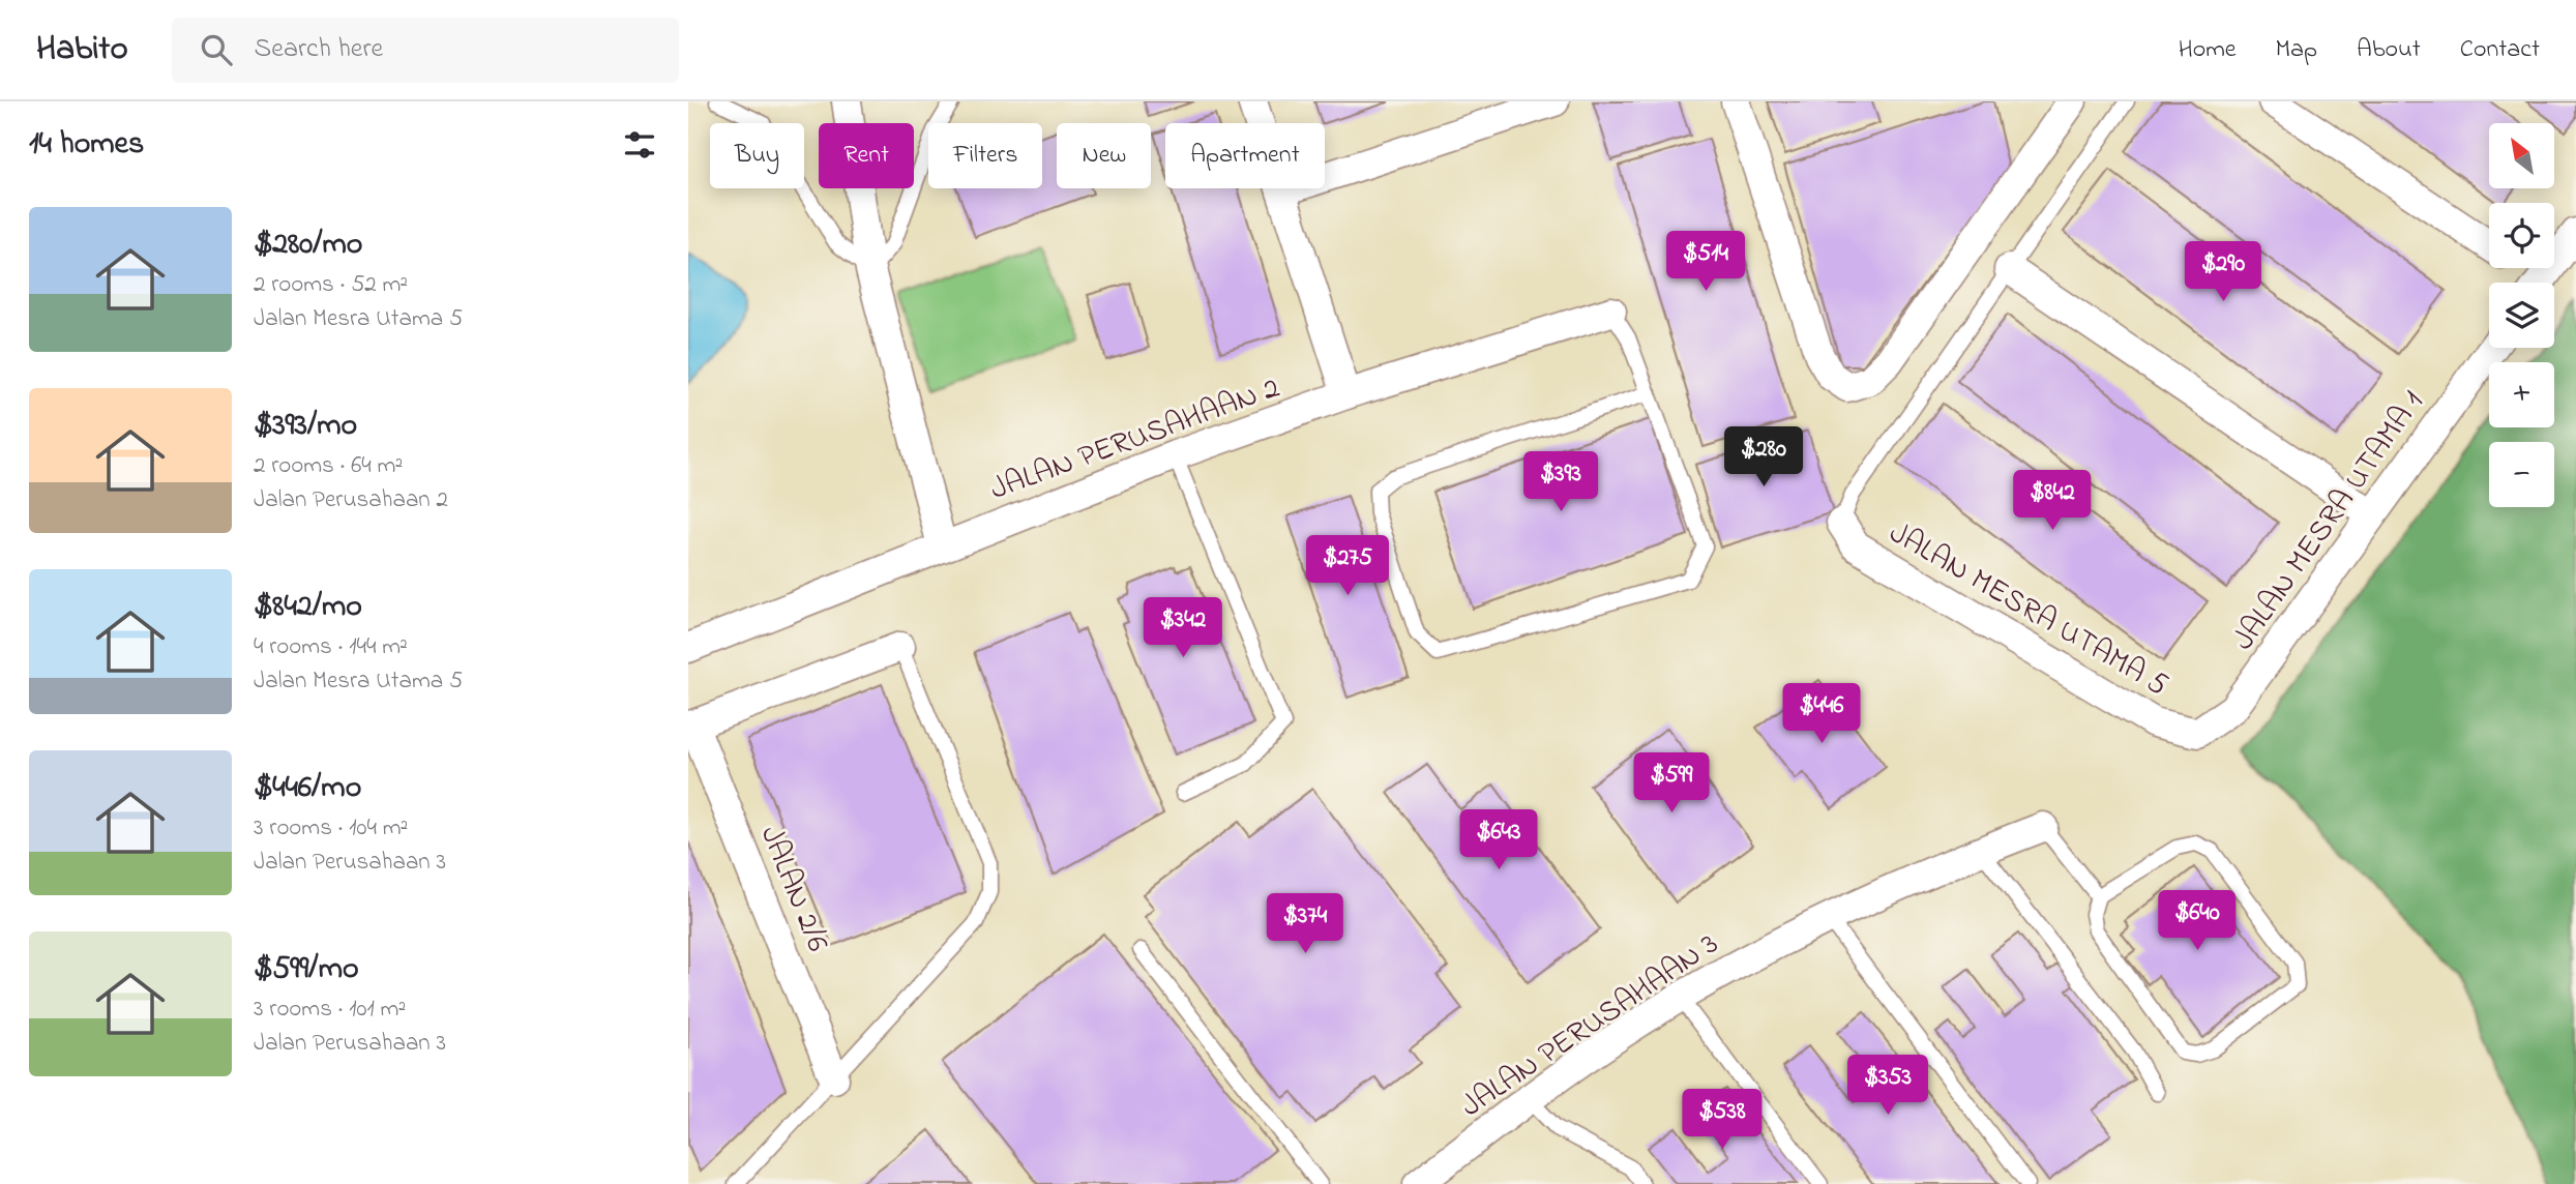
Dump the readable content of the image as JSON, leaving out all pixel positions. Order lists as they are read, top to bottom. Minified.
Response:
{"streets":{"street":["JALAN PERUSAHAAN 2","JALAN MESRA UTAMA 1","JALAN MESRA UTAMA 5","JALAN 2/6","JALAN PERUSAHAAN 3"]},"crossings":[["JALAN MESRA UTAMA 1","JALAN MESRA UTAMA 5"]],"north":"top left","page":{"header":"Habito","search":"Search here","nav":["Home","Map","About","Contact"],"heading":"14 homes","map_buttons":["+","−"],"chip":["Buy","Rent","Filters","New","Apartment"],"list":[{"name":"$280/mo","note":"2 rooms · 52 m² · Jalan Mesra Utama 5"},{"name":"$393/mo","note":"2 rooms · 64 m² · Jalan Perusahaan 2"},{"name":"$842/mo","note":"4 rooms · 144 m² · Jalan Mesra Utama 5"},{"name":"$446/mo","note":"3 rooms · 104 m² · Jalan Perusahaan 3"},{"name":"$599/mo","note":"3 rooms · 101 m² · Jalan Perusahaan 3"}],"price":["$514","$290","$280","$393","$842","$275","$342","$446","$599","$643","$640","$374","$353","$538"]}}
